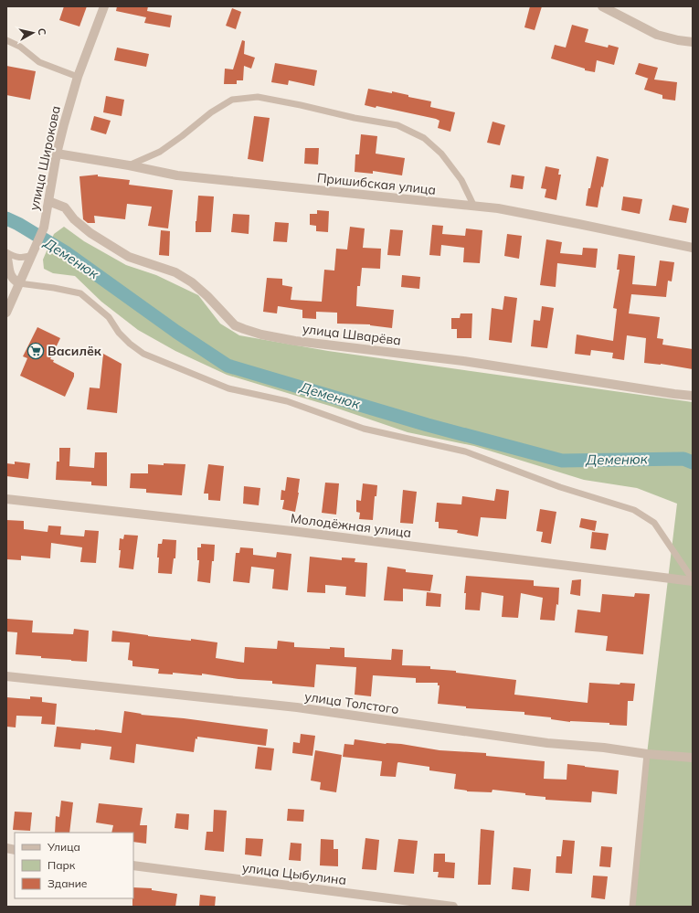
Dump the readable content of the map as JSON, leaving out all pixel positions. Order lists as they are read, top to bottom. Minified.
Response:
{"streets":{"street":["улица Широкова","Пришибская улица","улица Шварёва","Молодёжная улица","улица Толстого","улица Цыбулина"]},"crossings":[["улица Широкова","Пришибская улица"],["улица Широкова","улица Шварёва"]],"water":["Деменюк"],"places":{"supermarket":["Василёк"]},"legend":["Улица","Парк","Здание"],"north":"right"}
